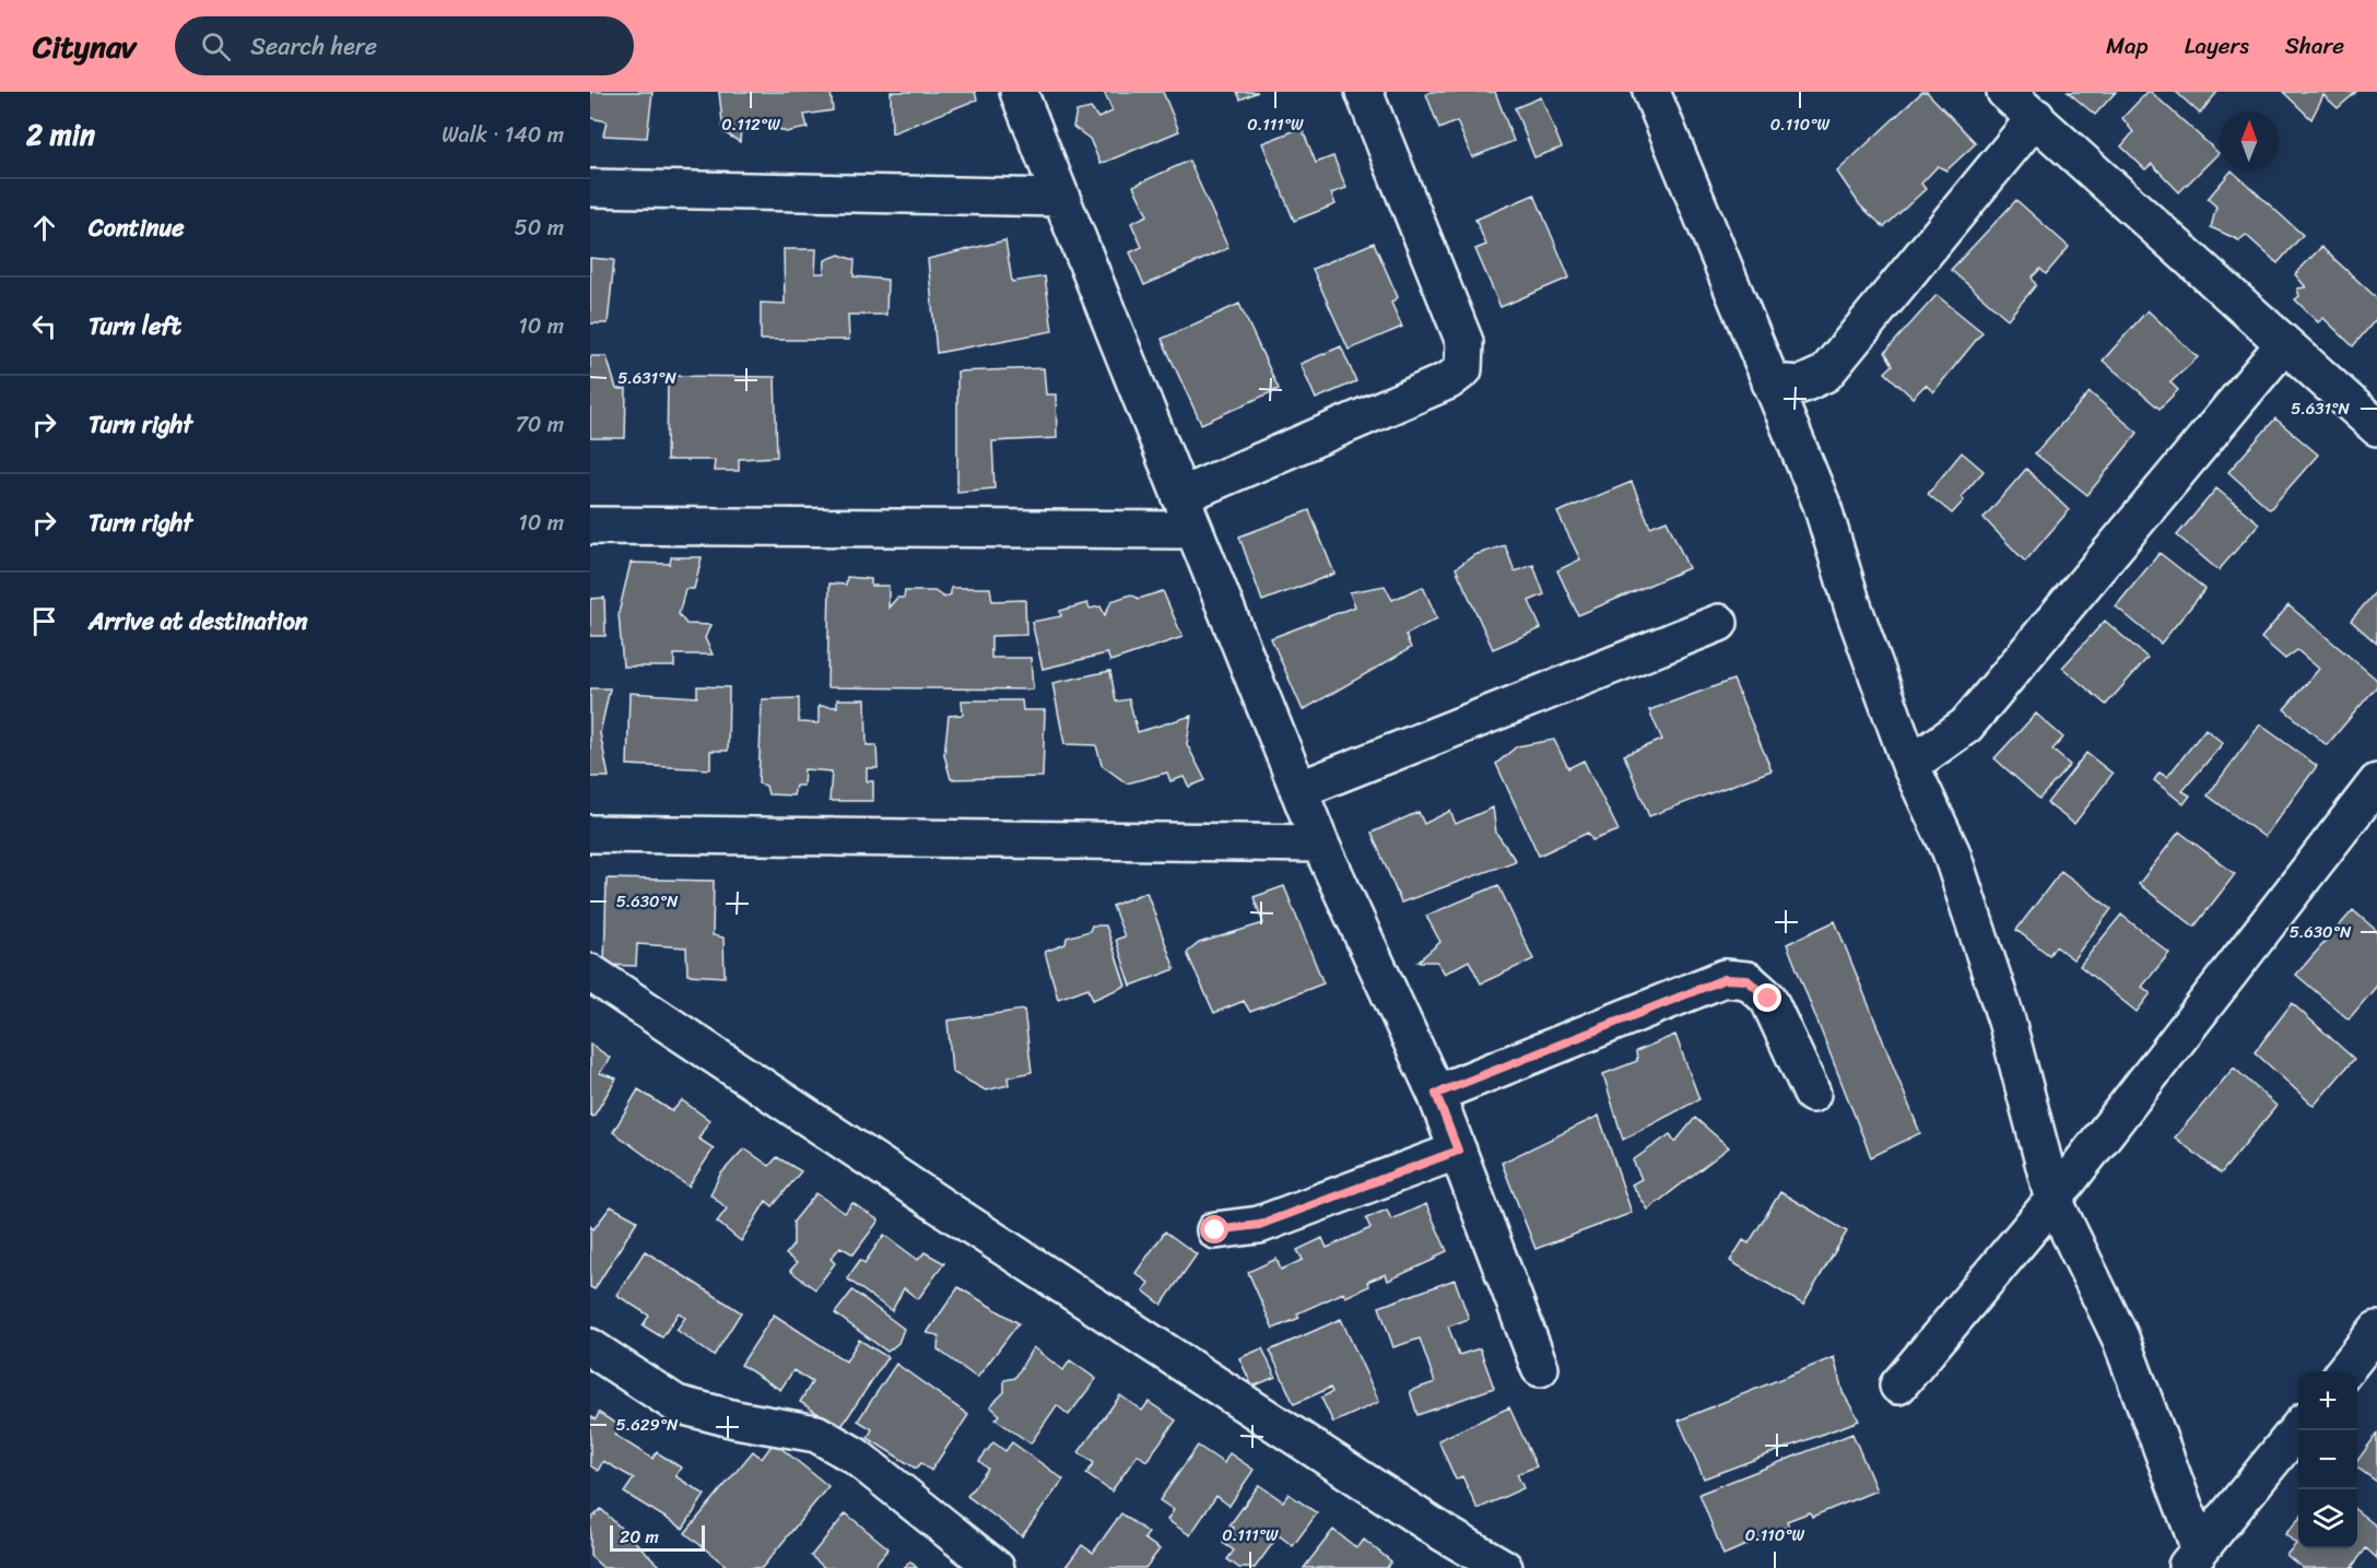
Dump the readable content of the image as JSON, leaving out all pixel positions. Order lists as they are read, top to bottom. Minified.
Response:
{"scale_bar":"20 m","north":"top","page":{"header":"Citynav","search":"Search here","nav":["Map","Layers","Share"],"heading":["2 min","Walk · 140 m"],"list":[["Continue","50 m"],["Turn left","10 m"],["Turn right","70 m"],["Turn right","10 m"],"Arrive at destination"],"map_buttons":["+","−"],"scale":"20 m"},"coordinates":["0.112°W","0.111°W","0.110°W","5.631°N","5.630°N","5.629°N"]}
